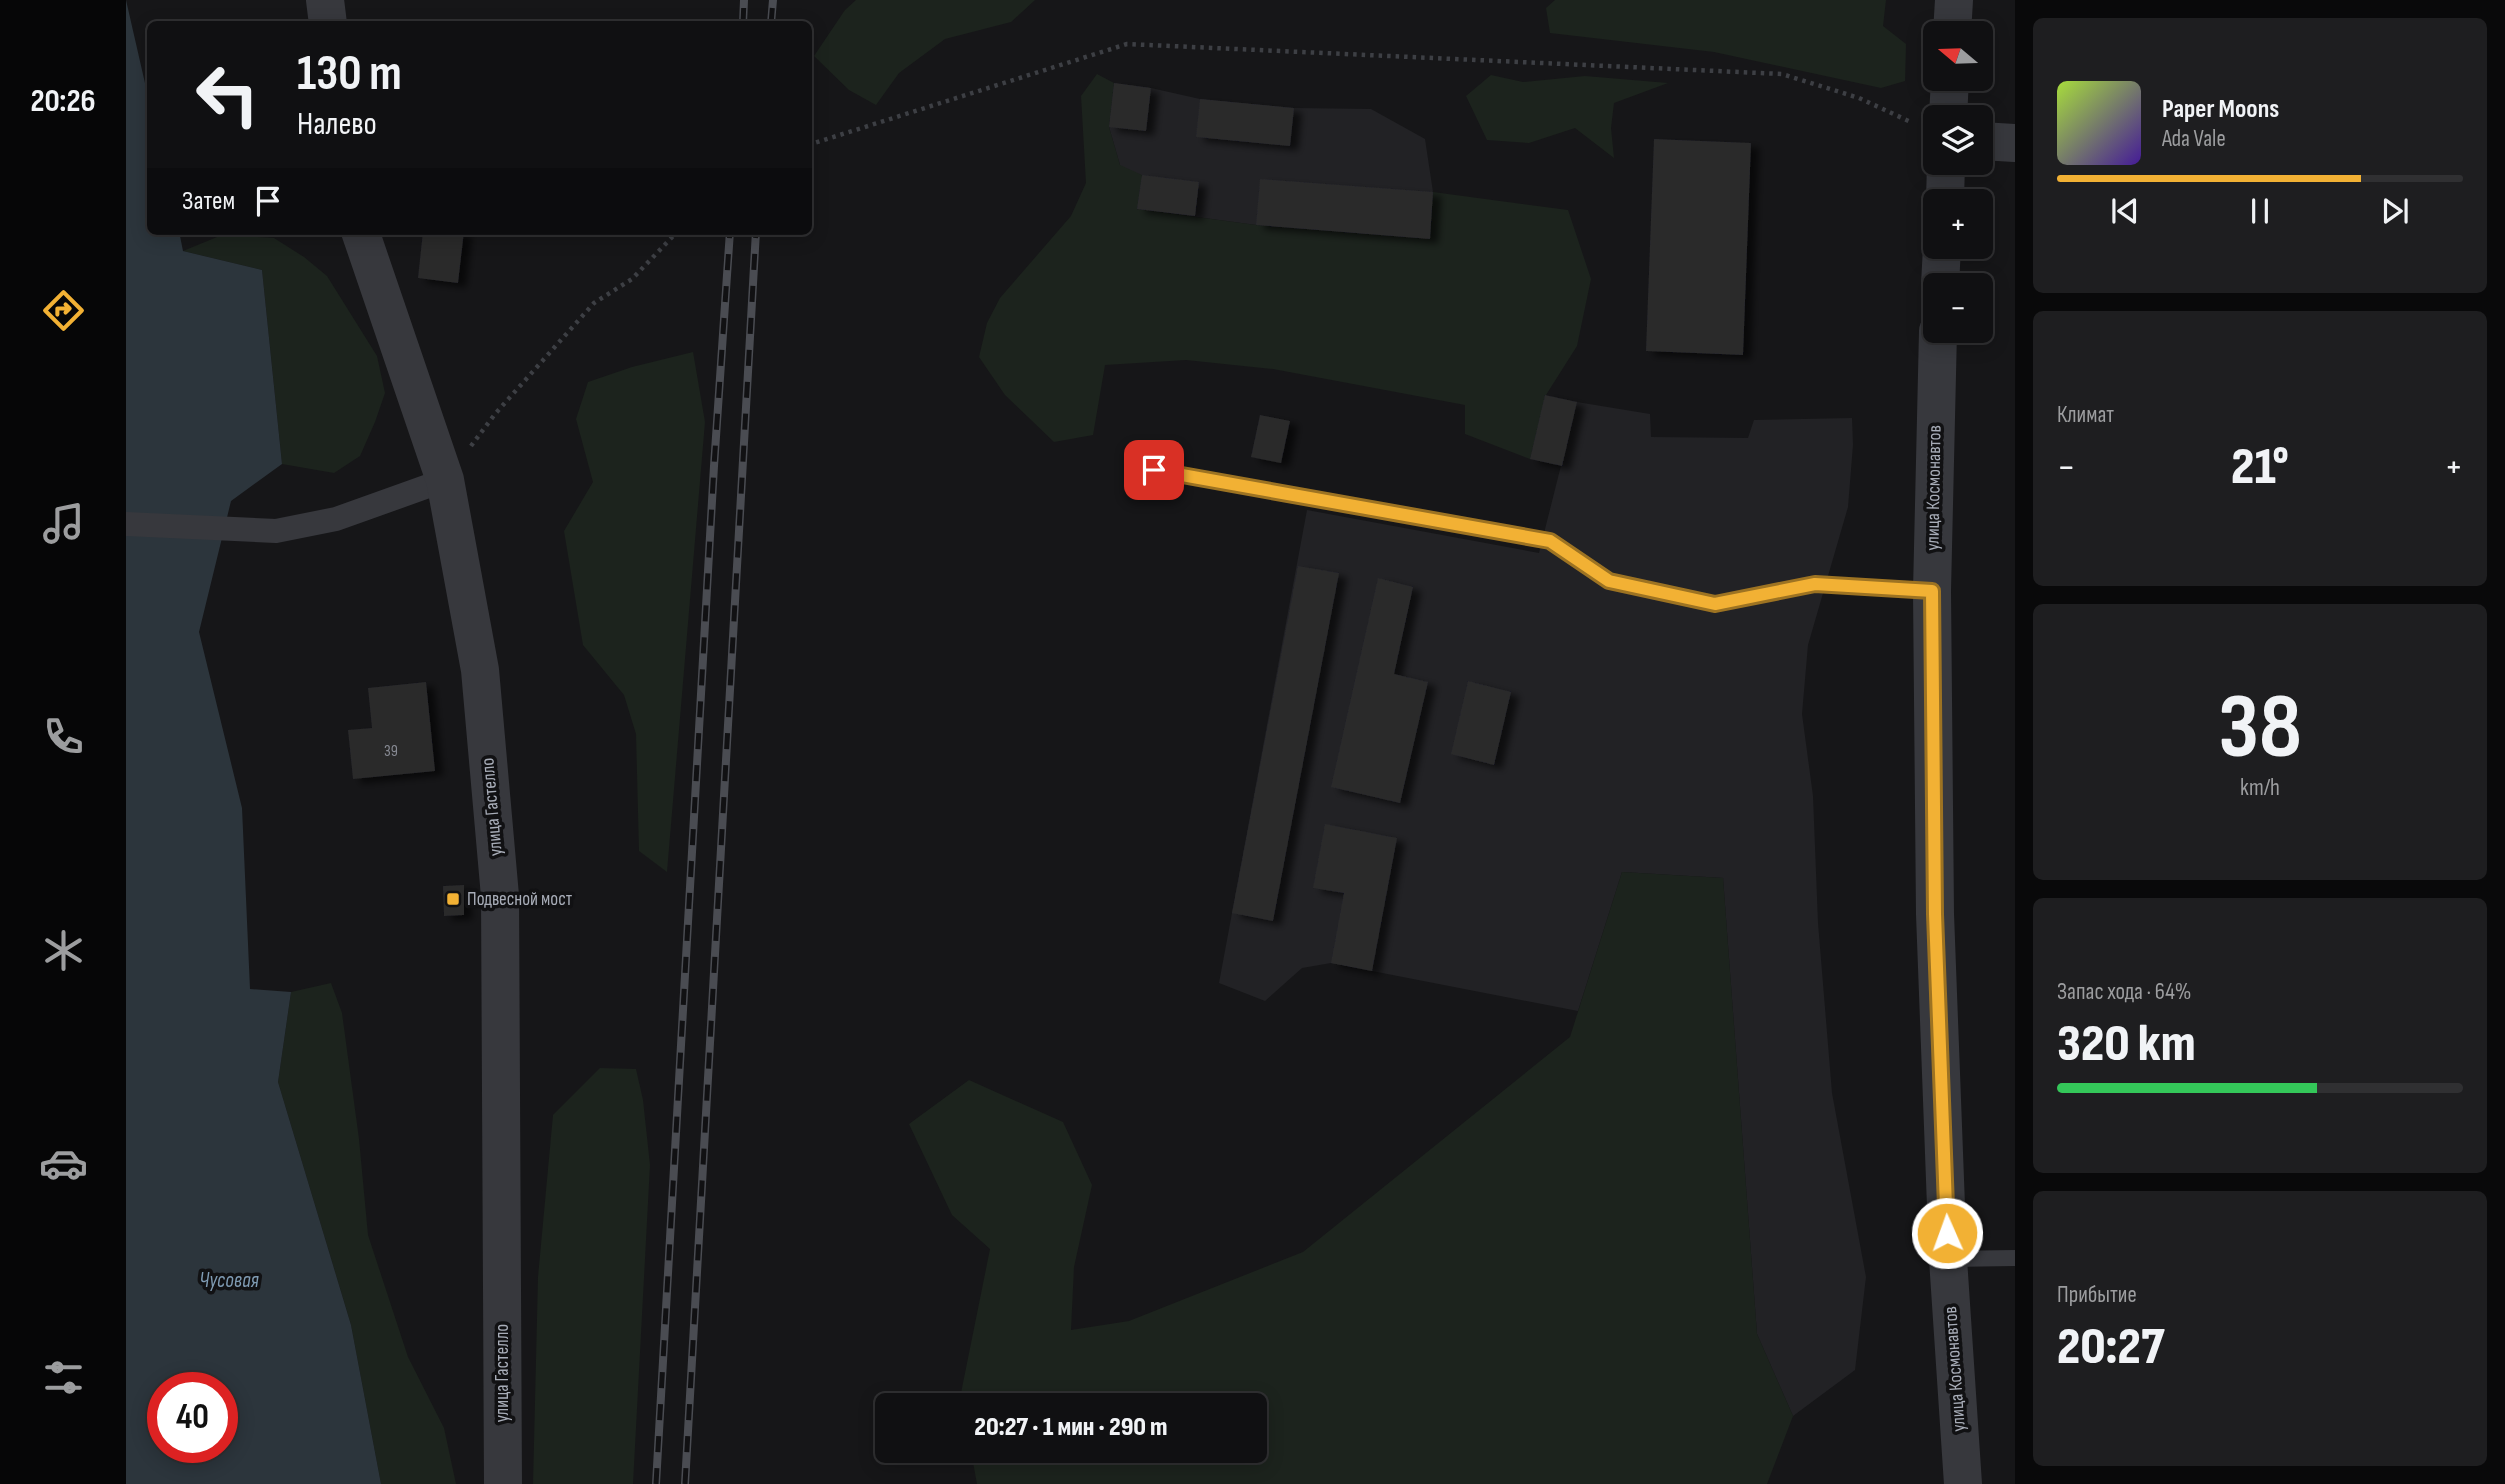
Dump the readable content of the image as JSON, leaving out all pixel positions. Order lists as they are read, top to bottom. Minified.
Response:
{"streets":{"street":["улица Космонавтов","улица Гастелло"]},"water":["Чусовая"],"places":{"transit":["Подвесной мост"]},"house_numbers":["39"],"north":"left","page":{"tabs":"20:26","map_buttons":["+","−"],"turn":["130 m","Налево"],"song":["Paper Moons","Ada Vale"],"then":"Затем","tile":["Климат",["38","km/h"],["Запас хода · 64%","320 km"],["Прибытие","20:27"]],"heat":["−","21°","+"],"limit":"40","trip":"20:27 · 1 мин · 290 m"}}
